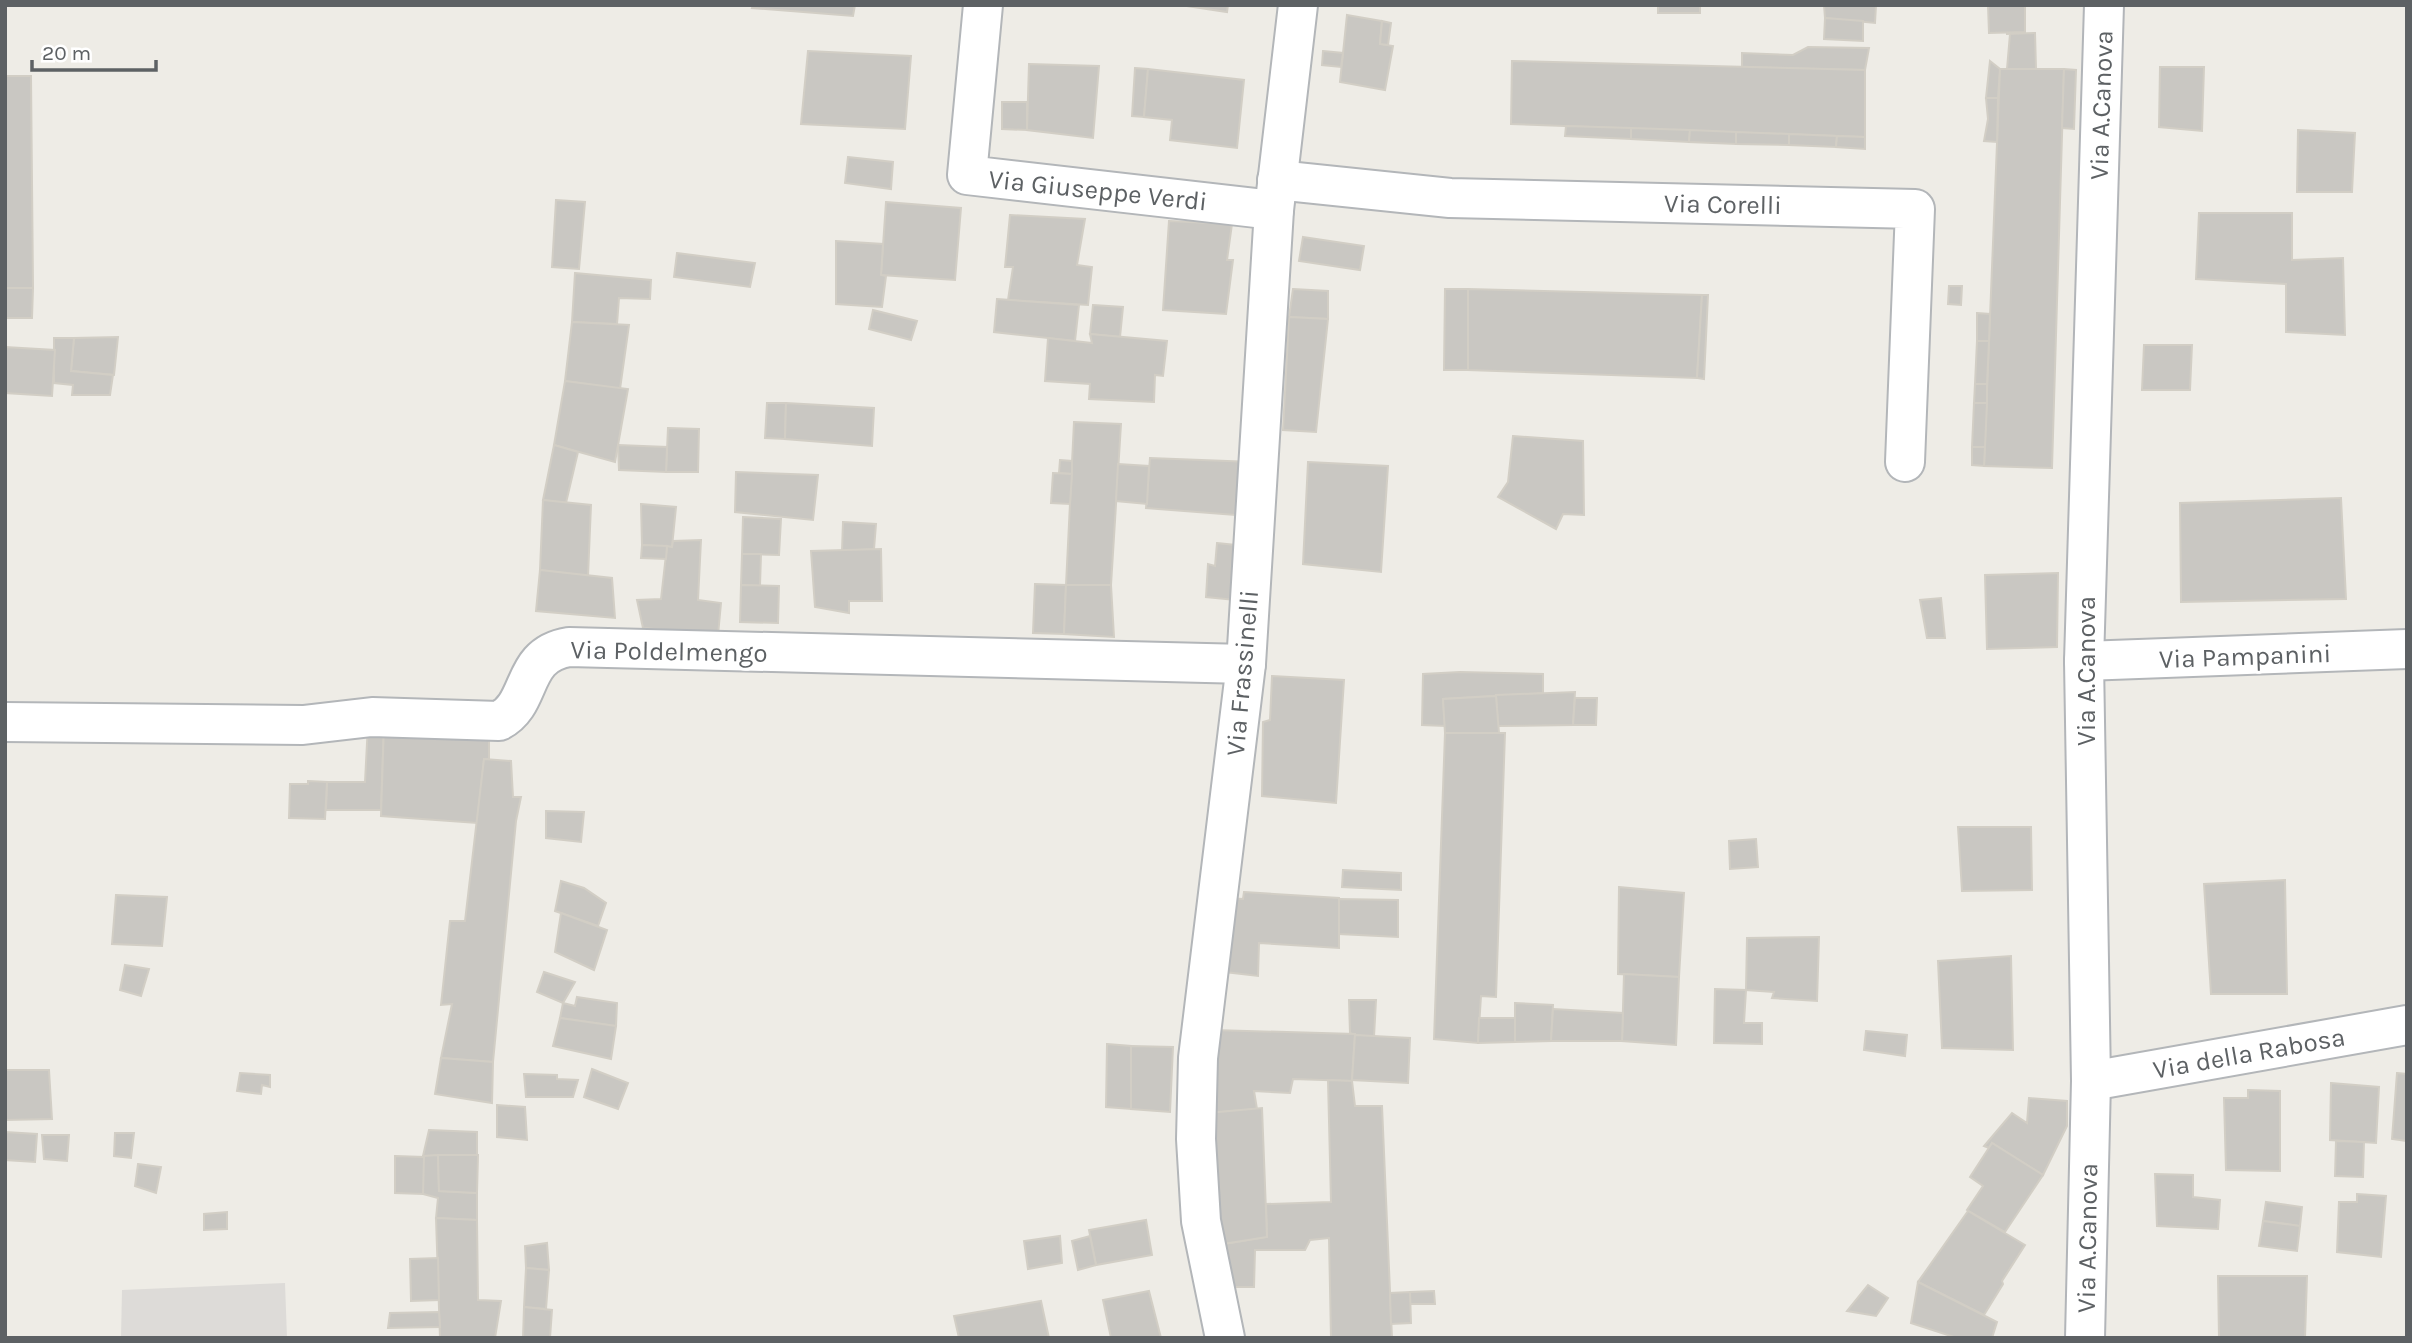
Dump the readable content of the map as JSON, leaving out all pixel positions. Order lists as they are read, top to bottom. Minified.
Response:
{"streets":{"street":["Via A.Canova","Via Giuseppe Verdi","Via Corelli","Via Poldelmengo","Via Pampanini","Via Frassinelli","Via della Rabosa"]},"crossings":[["Via A.Canova","Via Pampanini"],["Via A.Canova","Via della Rabosa"],["Via Giuseppe Verdi","Via Corelli"],["Via Giuseppe Verdi","Via Frassinelli"],["Via Corelli","Via Frassinelli"],["Via Poldelmengo","Via Frassinelli"]],"scale_bar":"20 m"}
